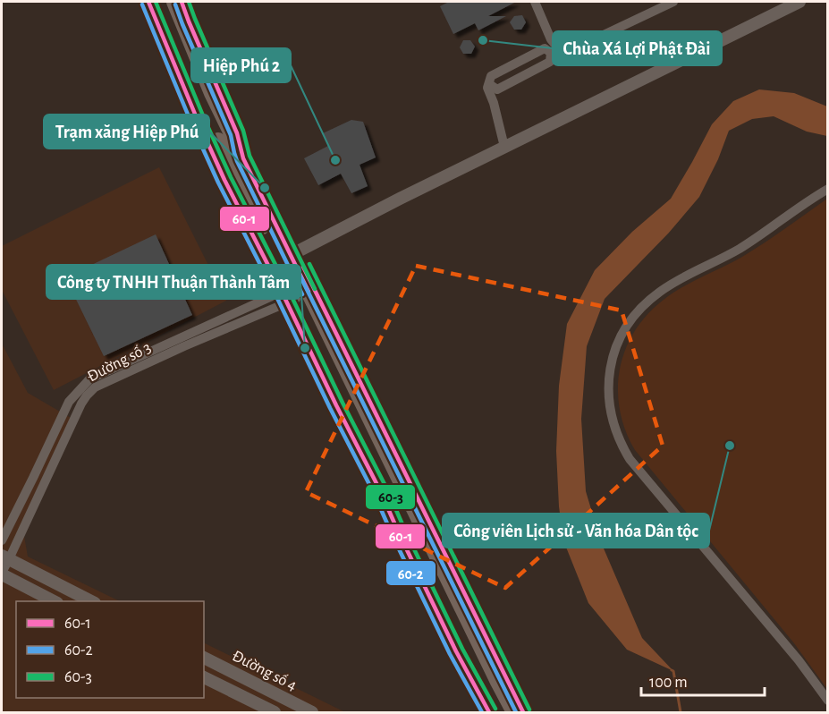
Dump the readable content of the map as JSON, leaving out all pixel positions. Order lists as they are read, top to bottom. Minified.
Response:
{"streets":{"street":["Đường số 3","Đường số 4"]},"places":["Chùa Xá Lợi Phật Đài","Hiệp Phú 2","Trạm xăng Hiệp Phú","Công ty TNHH Thuận Thành Tâm","Công viên Lịch sử - Văn hóa Dân tộc"],"lines":["transit line 60-1","transit line 60-3","transit line 60-2"],"legend":["60-1","60-2","60-3"],"scale_bar":"100 m"}
